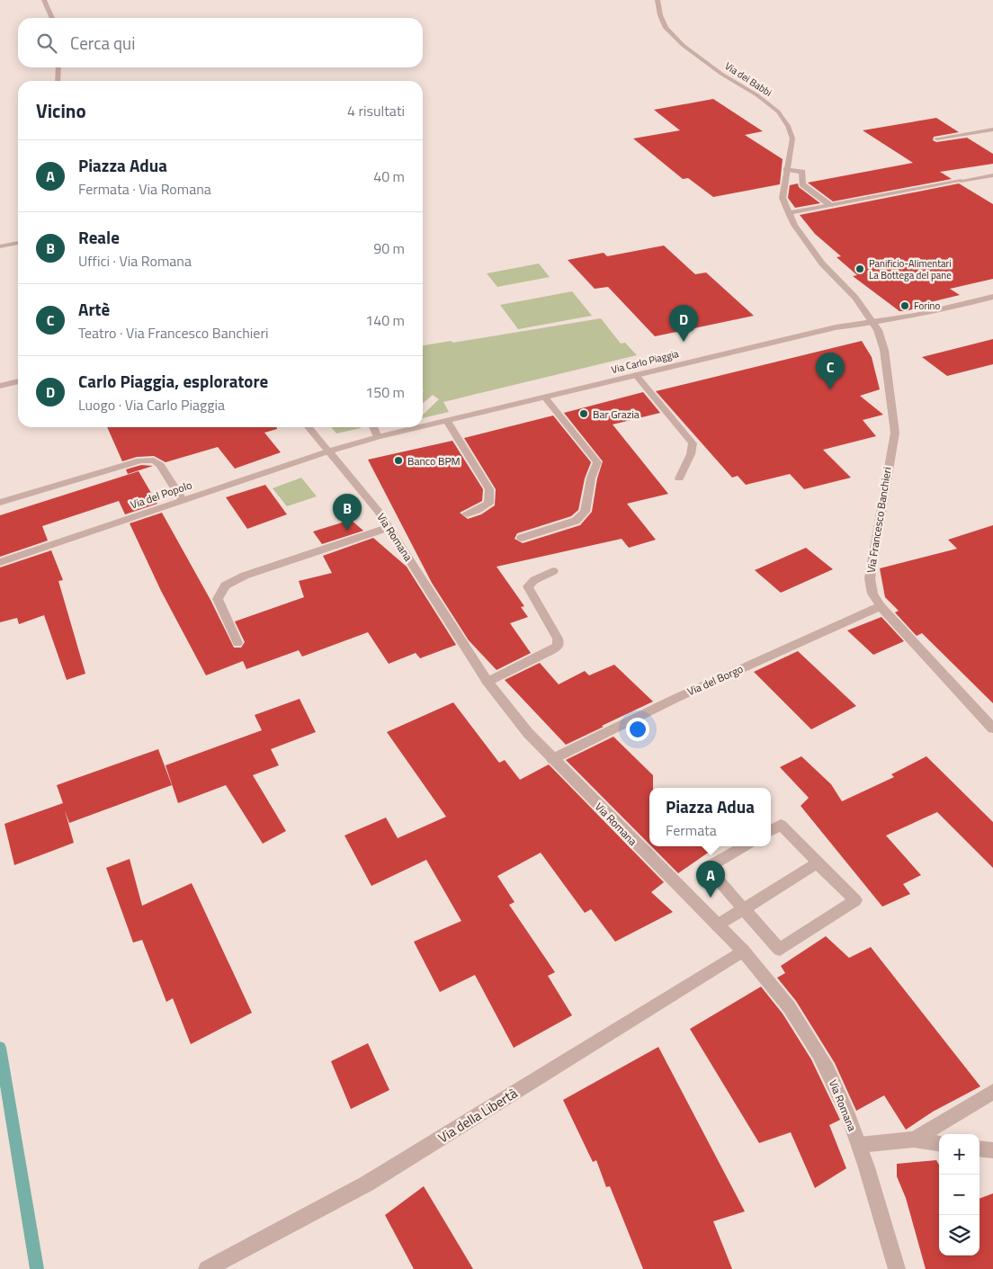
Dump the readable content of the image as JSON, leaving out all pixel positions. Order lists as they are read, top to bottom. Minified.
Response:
{"streets":{"street":["Via dei Babbi","Via Carlo Piaggia","Via del Popolo","Via Francesco Banchieri","Via Romana","Via del Borgo","Via della Libertà"]},"crossings":[["Via dei Babbi","Via Carlo Piaggia"],["Via dei Babbi","Via Francesco Banchieri"],["Via Carlo Piaggia","Via del Popolo"],["Via Carlo Piaggia","Via Francesco Banchieri"],["Via Carlo Piaggia","Via Romana"],["Via del Popolo","Via Romana"],["Via Francesco Banchieri","Via del Borgo"],["Via Romana","Via del Borgo"],["Via Romana","Via della Libertà"]],"places":["Panificio-Alimentari La Bottega del pane","Forino","Bar Grazia","Banco BPM"],"page":{"search":"Cerca qui","heading":["Vicino","4 risultati"],"list":[{"mark":"A","name":"Piazza Adua","note":"Fermata · Via Romana","value":"40 m"},{"mark":"B","name":"Reale","note":"Uffici · Via Romana","value":"90 m"},{"mark":"C","name":"Artè","note":"Teatro · Via Francesco Banchieri","value":"140 m"},{"mark":"D","name":"Carlo Piaggia, esploratore","note":"Luogo · Via Carlo Piaggia","value":"150 m"}],"pins":["D","C","B","A"],"popup":["Piazza Adua","Fermata"],"map_buttons":["+","−"]}}
